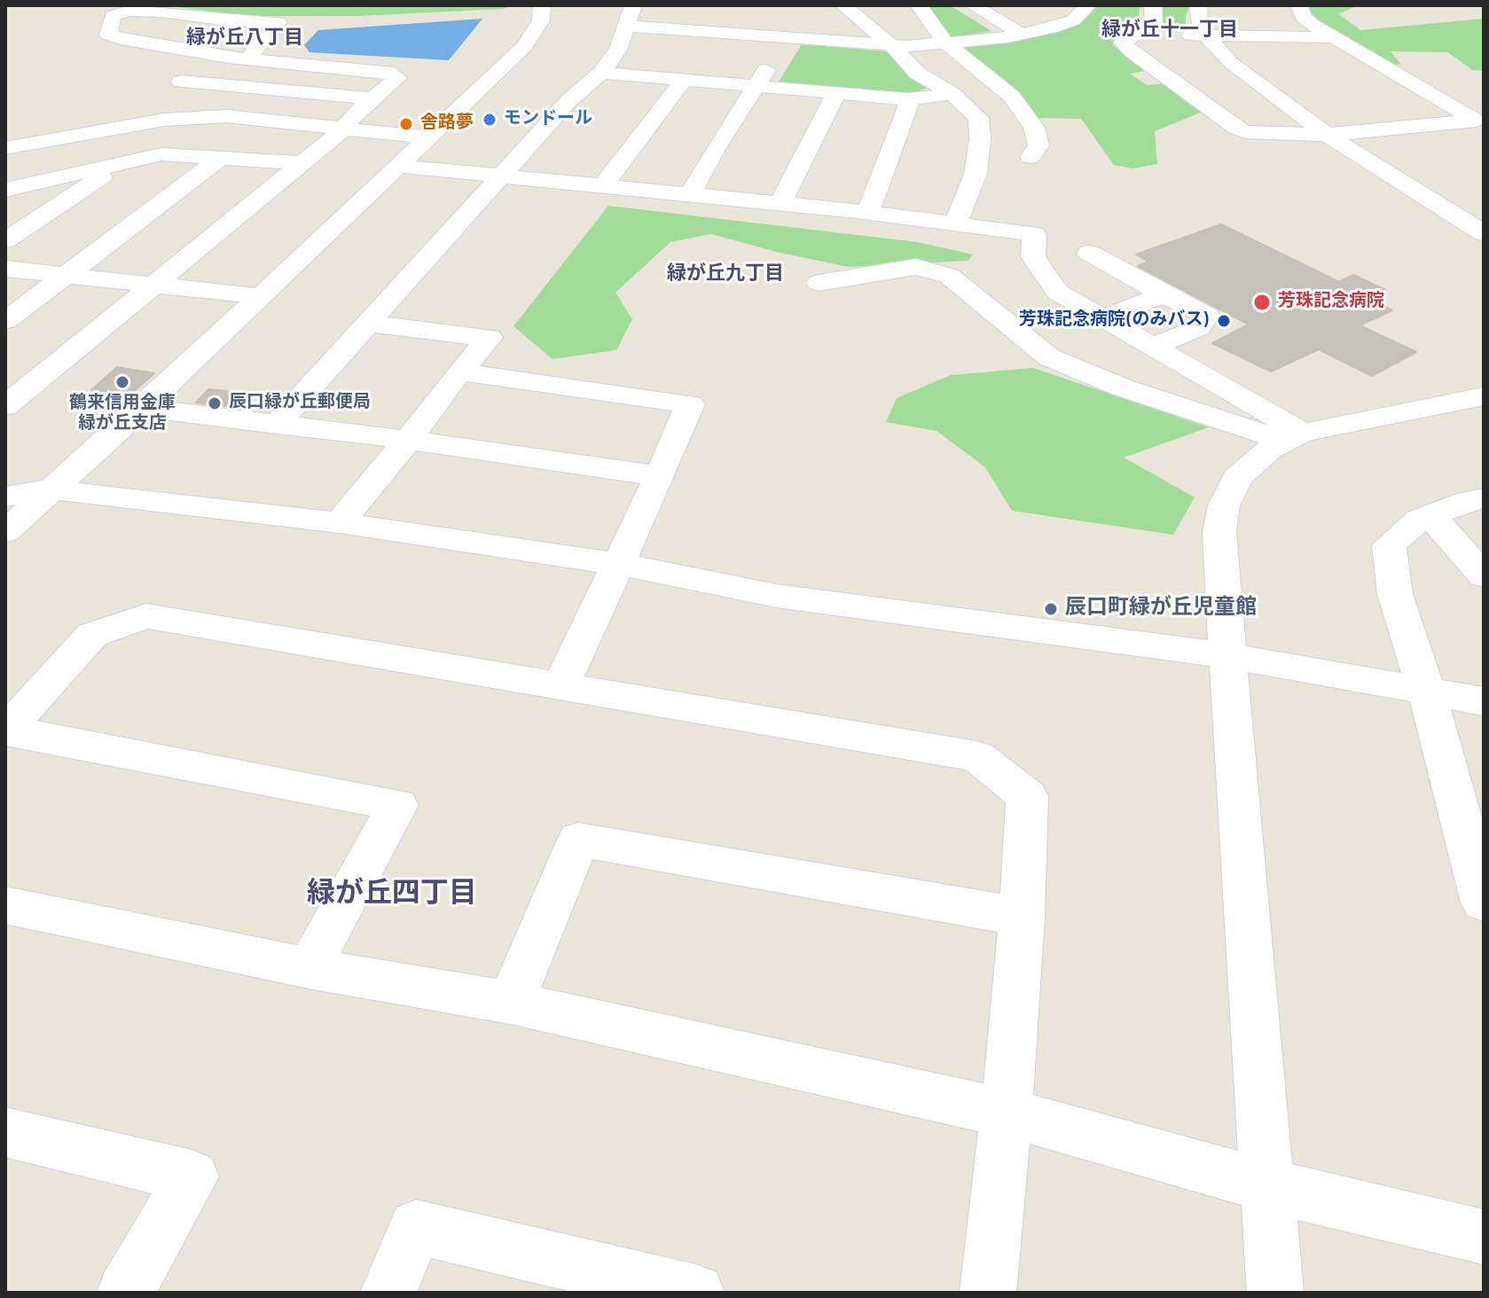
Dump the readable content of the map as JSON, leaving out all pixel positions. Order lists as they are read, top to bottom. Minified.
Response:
{"districts":["緑が丘十一丁目","緑が丘八丁目","緑が丘九丁目","緑が丘四丁目"],"places":["モンドール","舎路夢","芳珠記念病院","芳珠記念病院(のみバス)","鶴来信用金庫 緑が丘支店","辰口緑が丘郵便局","辰口町緑が丘児童館"]}
